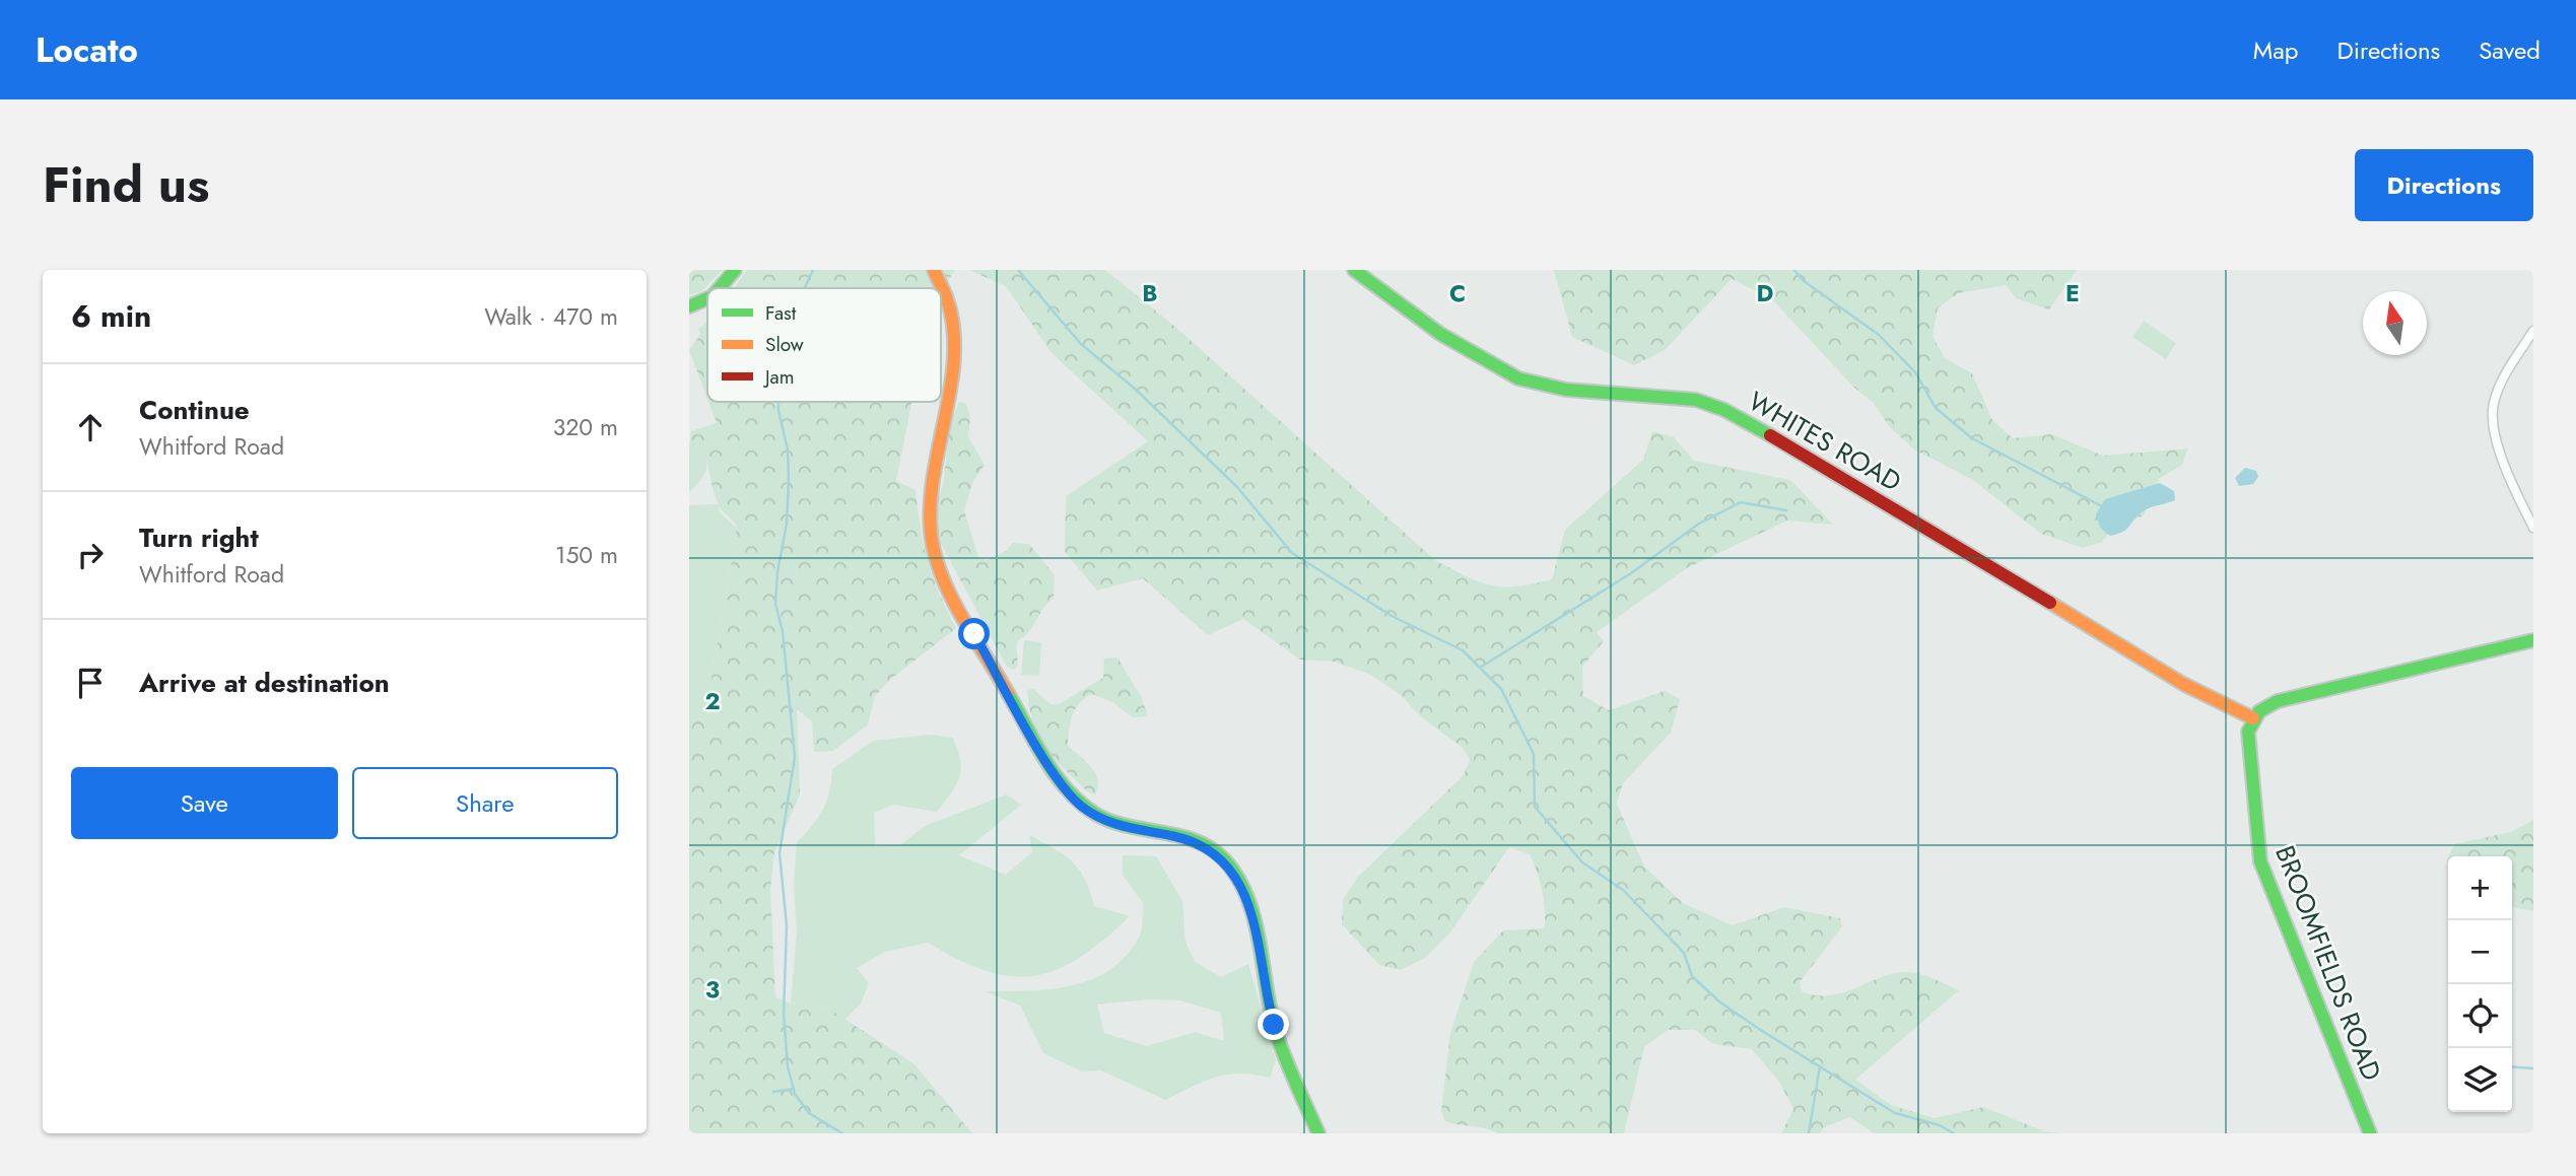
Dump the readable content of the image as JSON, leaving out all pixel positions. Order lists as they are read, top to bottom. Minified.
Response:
{"streets":{"street":["WHITES ROAD","BROOMFIELDS ROAD"]},"crossings":[["WHITES ROAD","BROOMFIELDS ROAD"]],"legend":["Fast","Slow","Jam"],"north":"top","page":{"header":"Locato","nav":["Map","Directions","Saved"],"title":"Find us","buttons":["Directions",["Save","Share"]],"heading":["6 min","Walk · 470 m"],"list":[["Continue","Whitford Road","320 m"],["Turn right","Whitford Road","150 m"],"Arrive at destination"],"map_buttons":["+","−"]},"grid":{"columns":["B","C","D","E"],"rows":["2","3"]}}
